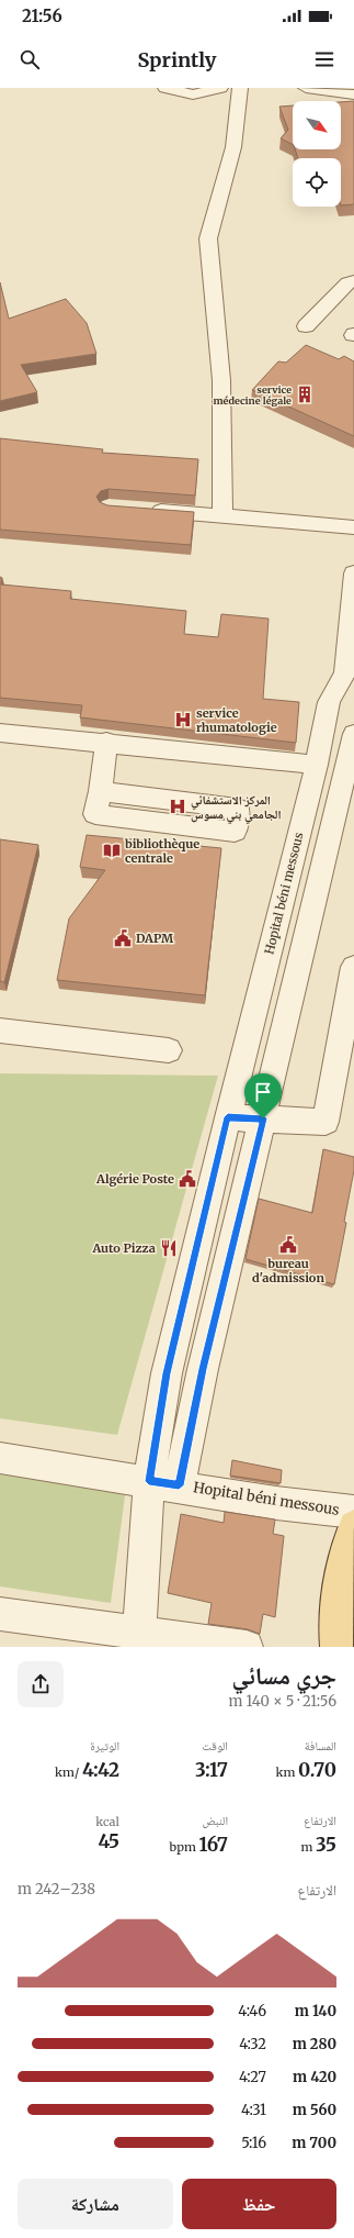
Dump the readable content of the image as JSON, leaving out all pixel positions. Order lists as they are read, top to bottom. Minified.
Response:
{"streets":{"lane":["Hopital béni messous"]},"places":{"building":["service médecine légale"],"hospital":["service rhumatologie","المركز الاستشفائي الجامعي بني مسوس"],"library":["bibliothèque centrale"],"public building":["DAPM","Algérie Poste","bureau d'admission"],"restaurant":["Auto Pizza"]},"north":"bottom right","page":{"status":"21:56","header":"Sprintly","heading":["جري مسائي","21:56 · 5 × 140 m"],"stats":[["المسافة","0.70 km"],["الوقت","3:17"],["الوتيرة","4:42 /km"],["الارتفاع","35 m"],["النبض","167 bpm"],["kcal","45"]],"chart":["الارتفاع","238–242 m"],"list":[{"name":"140 m","note":"4:46"},{"name":"280 m","note":"4:32"},{"name":"420 m","note":"4:27"},{"name":"560 m","note":"4:31"},{"name":"700 m","note":"5:16"}],"buttons":["حفظ","مشاركة"]}}
